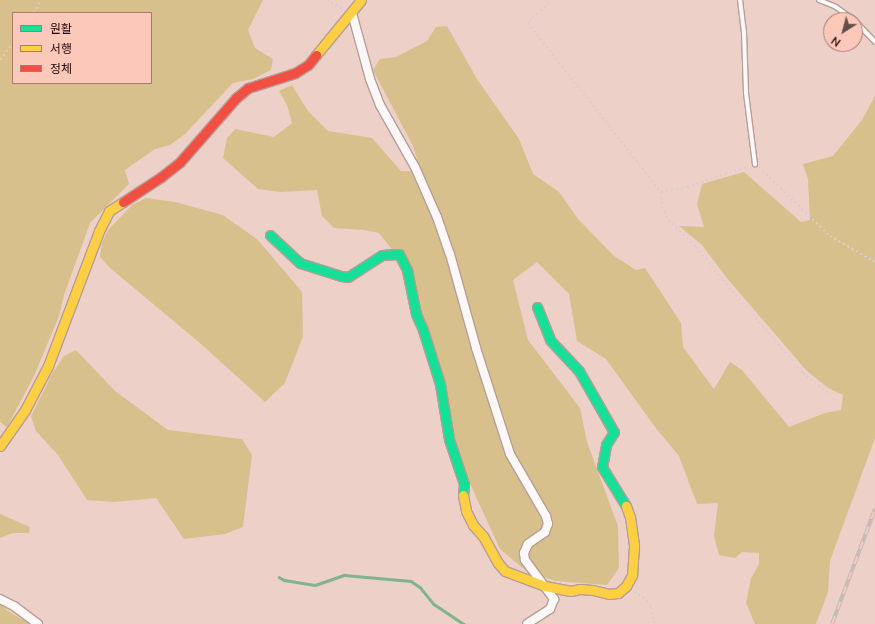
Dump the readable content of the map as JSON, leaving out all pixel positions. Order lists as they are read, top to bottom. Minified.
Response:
{"legend":["원활","서행","정체"],"north":"bottom left"}
